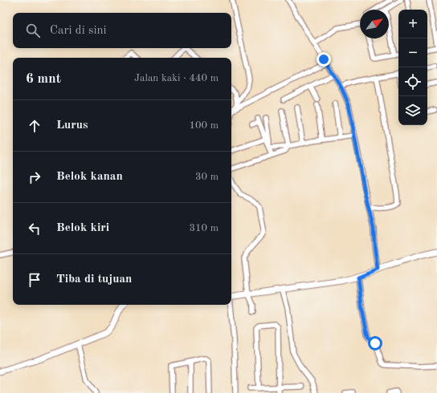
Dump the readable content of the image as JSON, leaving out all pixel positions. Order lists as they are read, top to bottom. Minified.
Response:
{"north":"top right","page":{"map_buttons":["+","−"],"search":"Cari di sini","heading":["6 mnt","Jalan kaki · 440 m"],"list":[["Lurus","100 m"],["Belok kanan","30 m"],["Belok kiri","310 m"],"Tiba di tujuan"]}}
